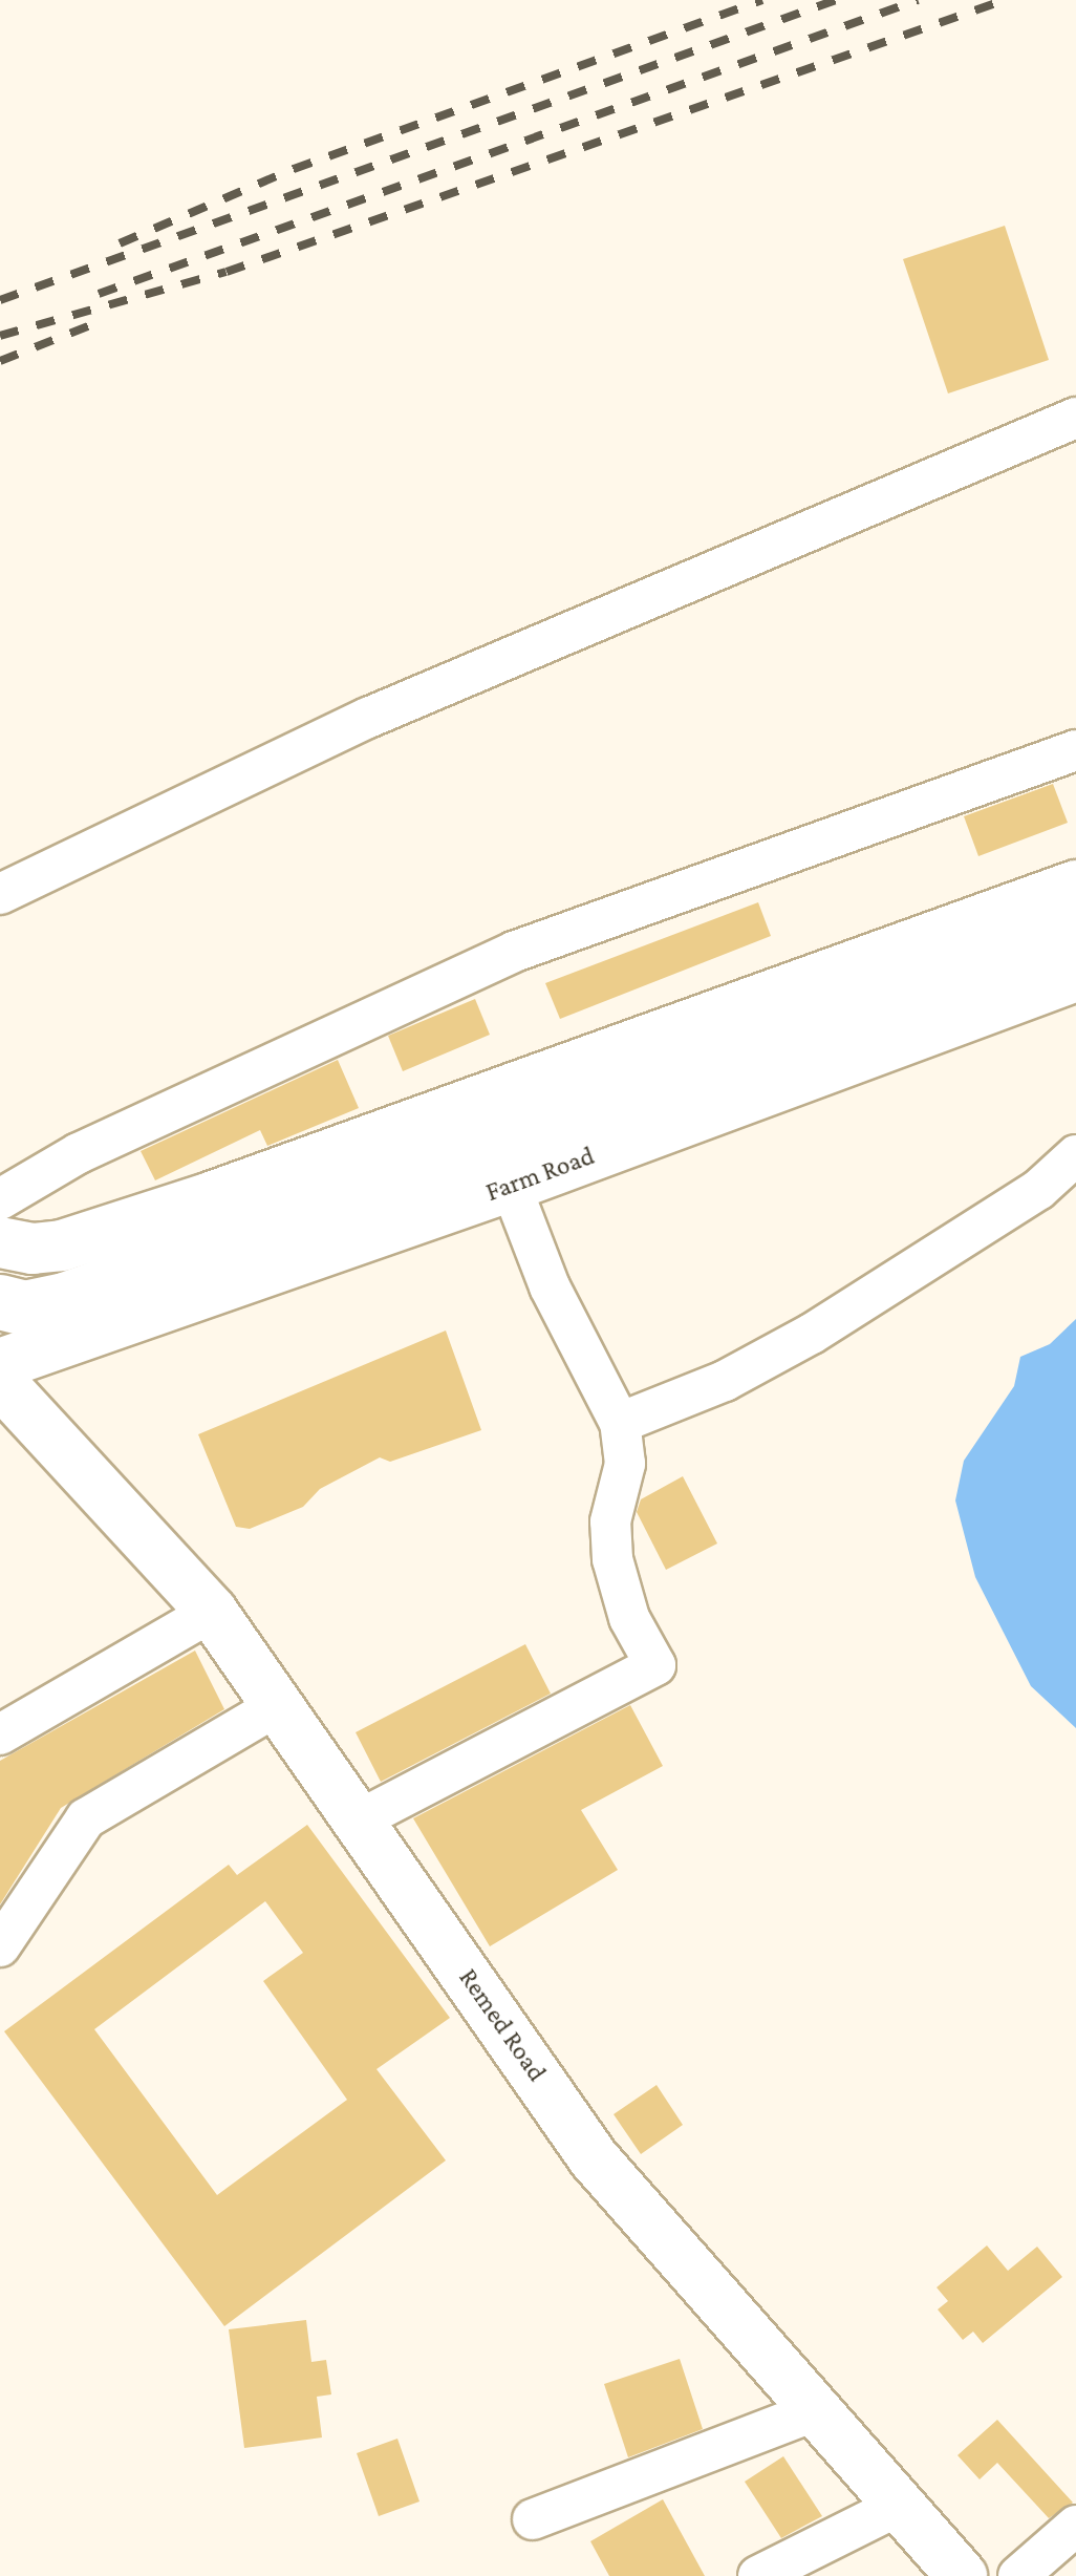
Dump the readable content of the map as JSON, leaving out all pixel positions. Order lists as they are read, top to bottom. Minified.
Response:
{"streets":{"street":["Farm Road","Remed Road"]}}
